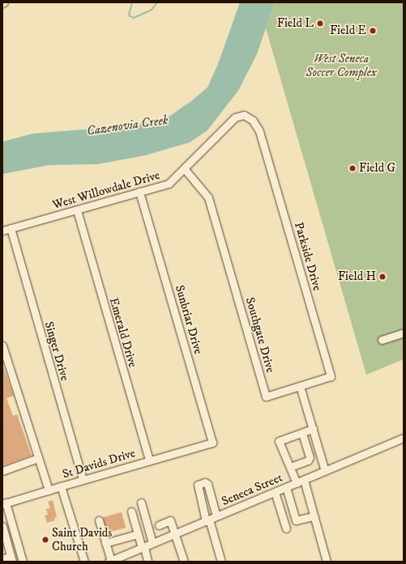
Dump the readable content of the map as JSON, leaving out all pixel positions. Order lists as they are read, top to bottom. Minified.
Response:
{"streets":{"street":["West Willowdale Drive","Parkside Drive","Sunbriar Drive","Emerald Drive","Southgate Drive","Singer Drive","St Davids Drive","Seneca Street"]},"crossings":[["West Willowdale Drive","Parkside Drive"],["West Willowdale Drive","Sunbriar Drive"],["West Willowdale Drive","Emerald Drive"],["West Willowdale Drive","Southgate Drive"],["West Willowdale Drive","Singer Drive"],["Parkside Drive","Southgate Drive"],["Sunbriar Drive","St Davids Drive"],["Emerald Drive","St Davids Drive"],["Singer Drive","St Davids Drive"]],"water":["Cazenovia Creek"],"parks":["West Seneca Soccer Complex"],"places":["Field L","Field E","Field G","Field H","Saint Davids Church"]}
